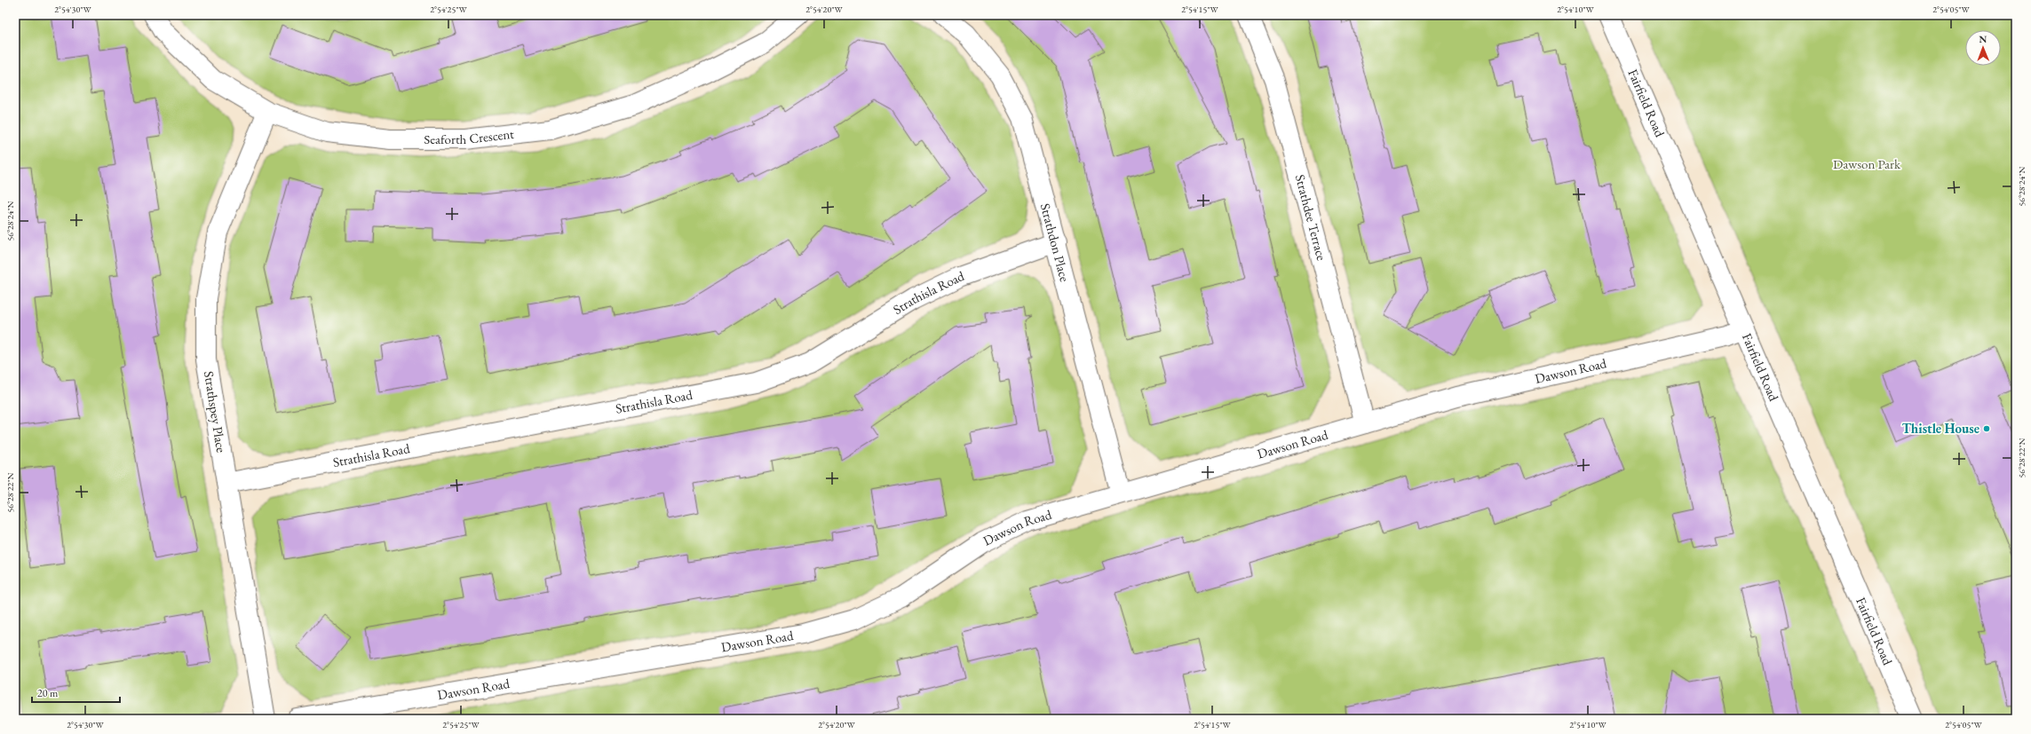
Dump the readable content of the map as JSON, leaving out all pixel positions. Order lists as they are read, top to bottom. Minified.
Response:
{"streets":{"street":["Fairfield Road","Seaforth Crescent","Strathdee Terrace","Strathdon Place","Strathisla Road","Dawson Road","Strathspey Place"]},"crossings":[["Fairfield Road","Dawson Road"],["Seaforth Crescent","Strathspey Place"],["Strathdee Terrace","Dawson Road"],["Strathdon Place","Strathisla Road"],["Strathdon Place","Dawson Road"],["Strathisla Road","Strathspey Place"]],"parks":["Dawson Park"],"places":["Thistle House"],"scale_bar":"20 m","north":"top","coordinates":["2°54'30\"W","2°54'25\"W","2°54'20\"W","2°54'15\"W","2°54'10\"W","2°54'05\"W","56°28'24\"N","56°28'22\"N"]}
